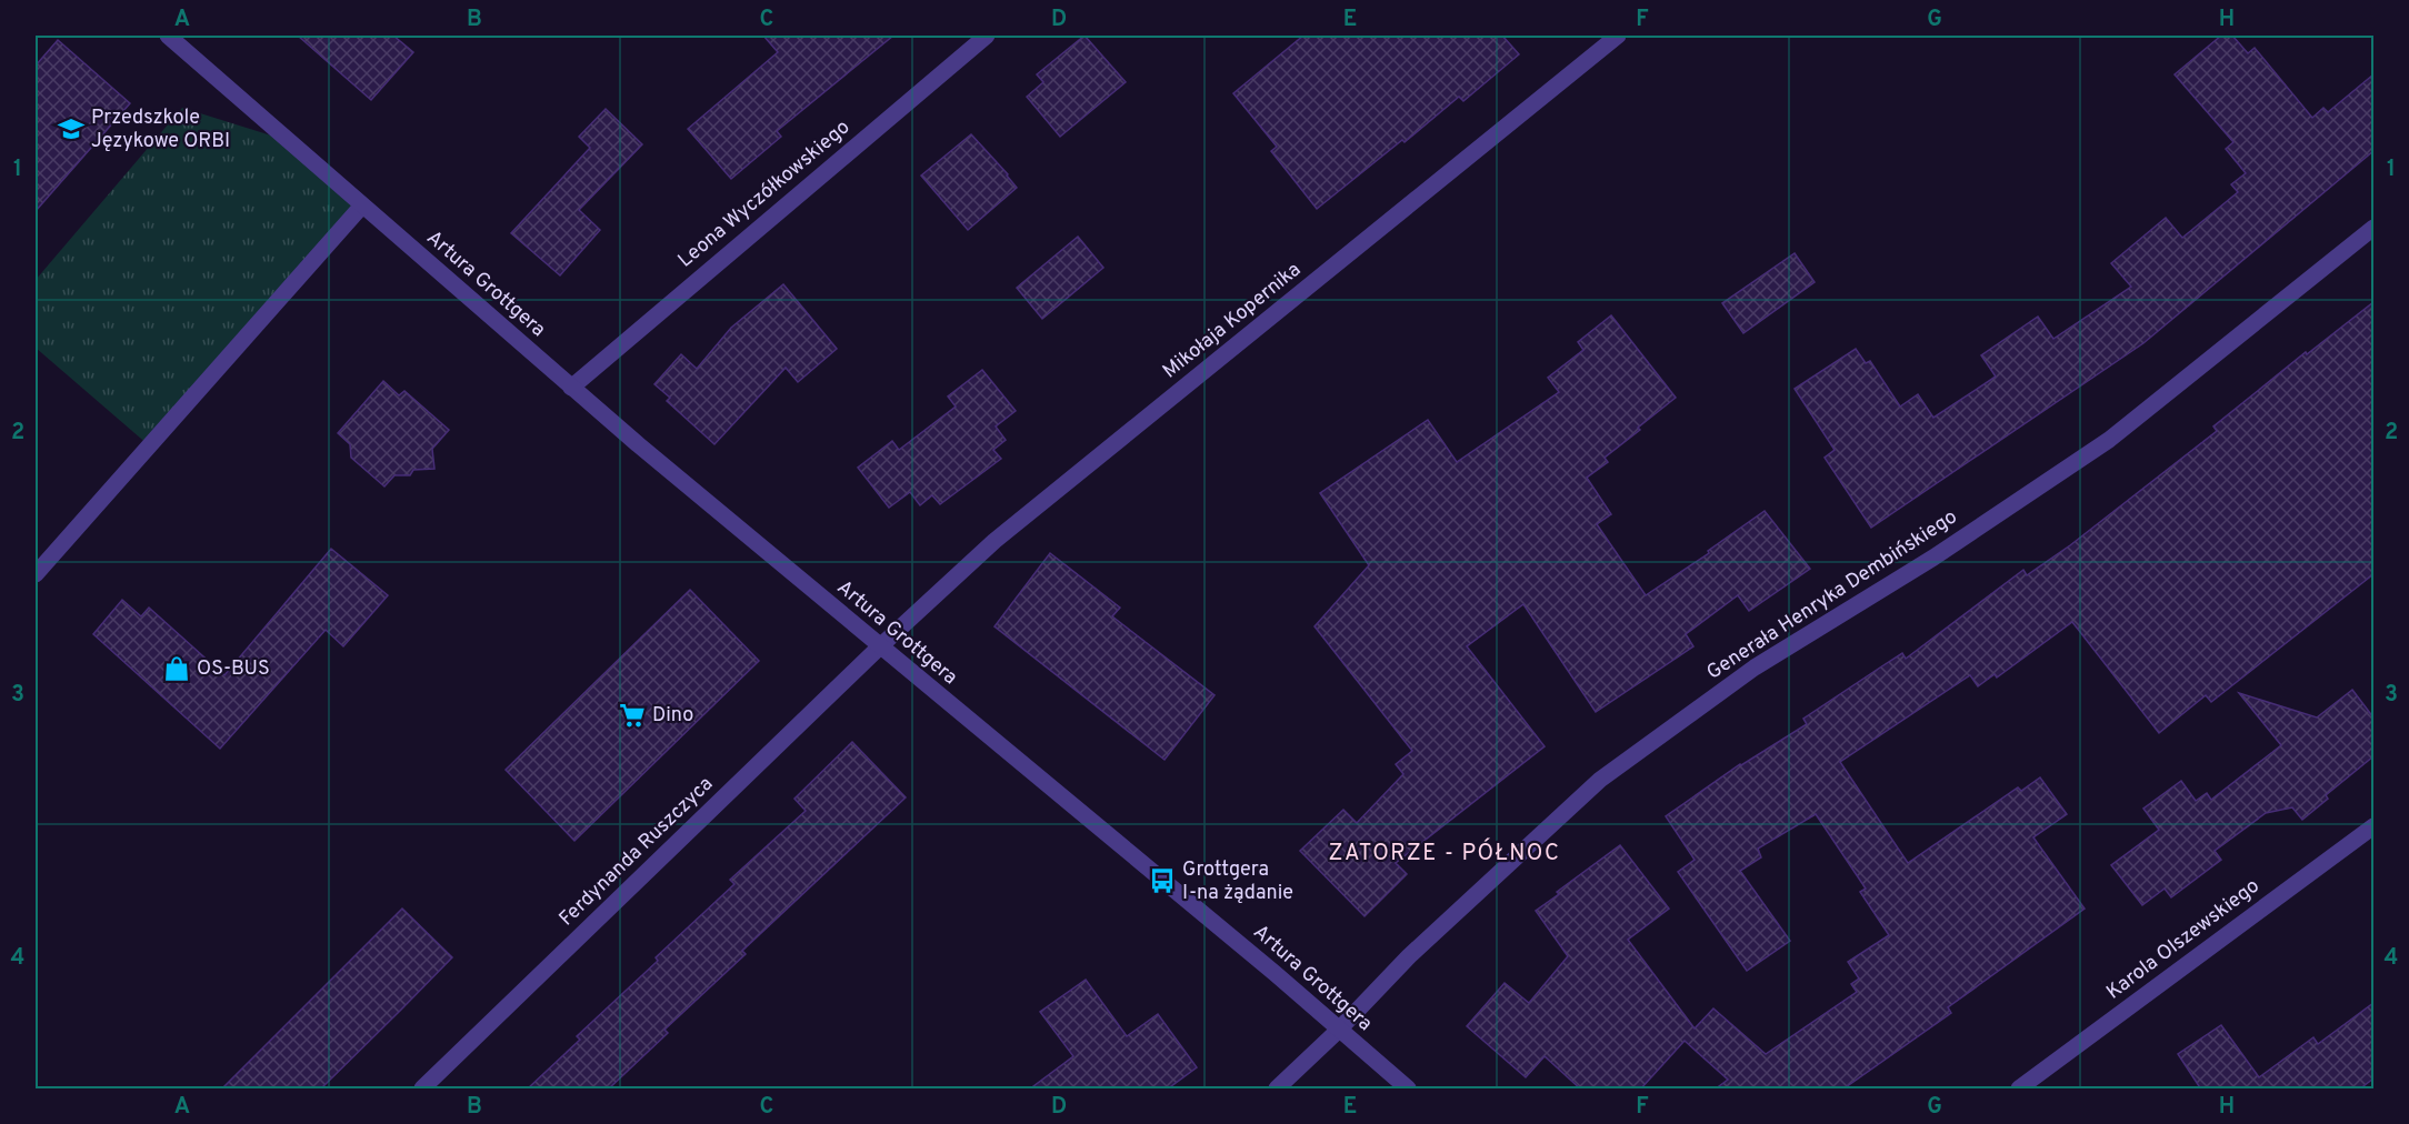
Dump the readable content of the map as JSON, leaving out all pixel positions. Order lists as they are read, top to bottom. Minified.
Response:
{"streets":{"street":["Leona Wyczółkowskiego","Artura Grottgera","Mikołaja Kopernika","Generała Henryka Dembińskiego","Ferdynanda Ruszczyca","Karola Olszewskiego"]},"crossings":[["Leona Wyczółkowskiego","Artura Grottgera"],["Artura Grottgera","Mikołaja Kopernika"],["Artura Grottgera","Generała Henryka Dembińskiego"],["Artura Grottgera","Ferdynanda Ruszczyca"],["Mikołaja Kopernika","Ferdynanda Ruszczyca"]],"districts":["ZATORZE - PÓŁNOC"],"places":{"school or university":["Przedszkole Językowe ORBI"],"shop":["OS-BUS"],"supermarket":["Dino"],"bus stop":["Grottgera I-na żądanie"]},"grid":{"columns":["A","B","C","D","E","F","G","H"],"rows":["1","2","3","4"]}}
